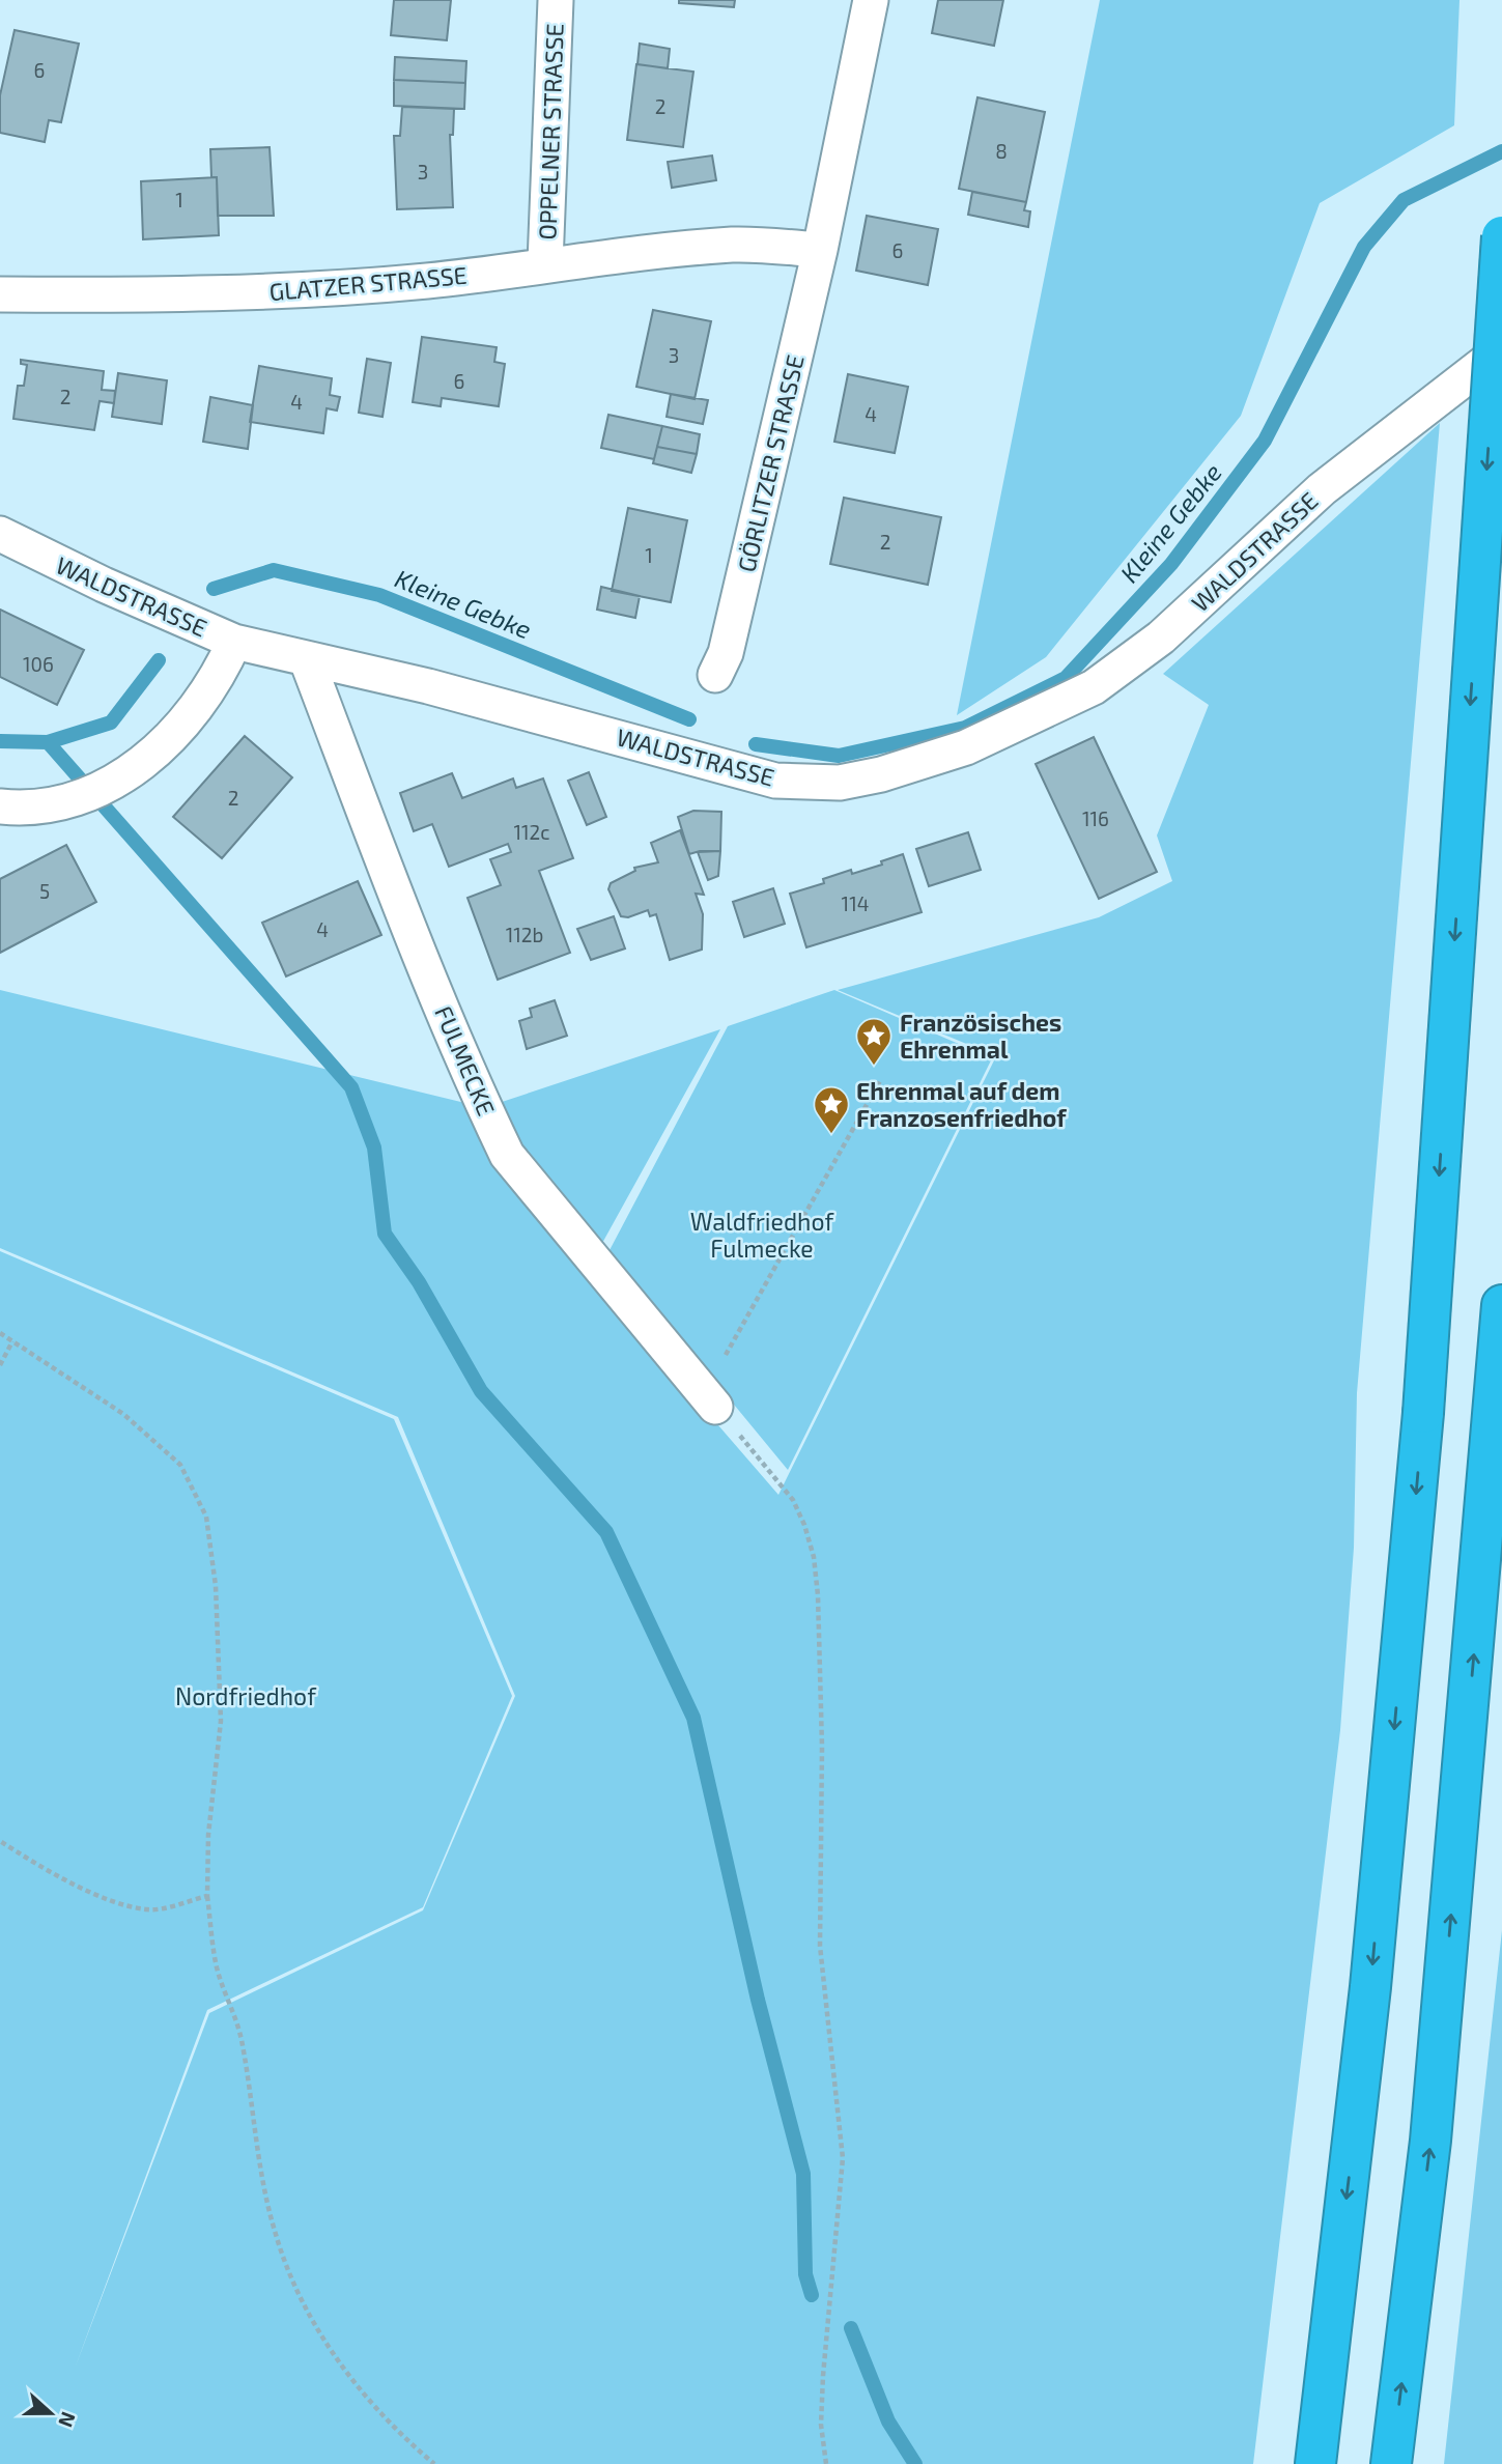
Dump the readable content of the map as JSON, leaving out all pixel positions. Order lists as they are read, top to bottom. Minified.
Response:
{"streets":{"street":["OPPELNER STRASSE","GLATZER STRASSE","GÖRLITZER STRASSE","WALDSTRASSE","FULMECKE"]},"crossings":[["OPPELNER STRASSE","GLATZER STRASSE"],["GLATZER STRASSE","GÖRLITZER STRASSE"],["WALDSTRASSE","FULMECKE"]],"water":["Kleine Gebke"],"parks":["Waldfriedhof Fulmecke","Nordfriedhof"],"places":{"place":["Französisches Ehrenmal","Ehrenmal auf dem Franzosenfriedhof"]},"house_numbers":["6","2","8","3","1","6","3","6","2","4","4","2","1","106","2","116","112c","5","114","4","112b"],"north":"right"}
